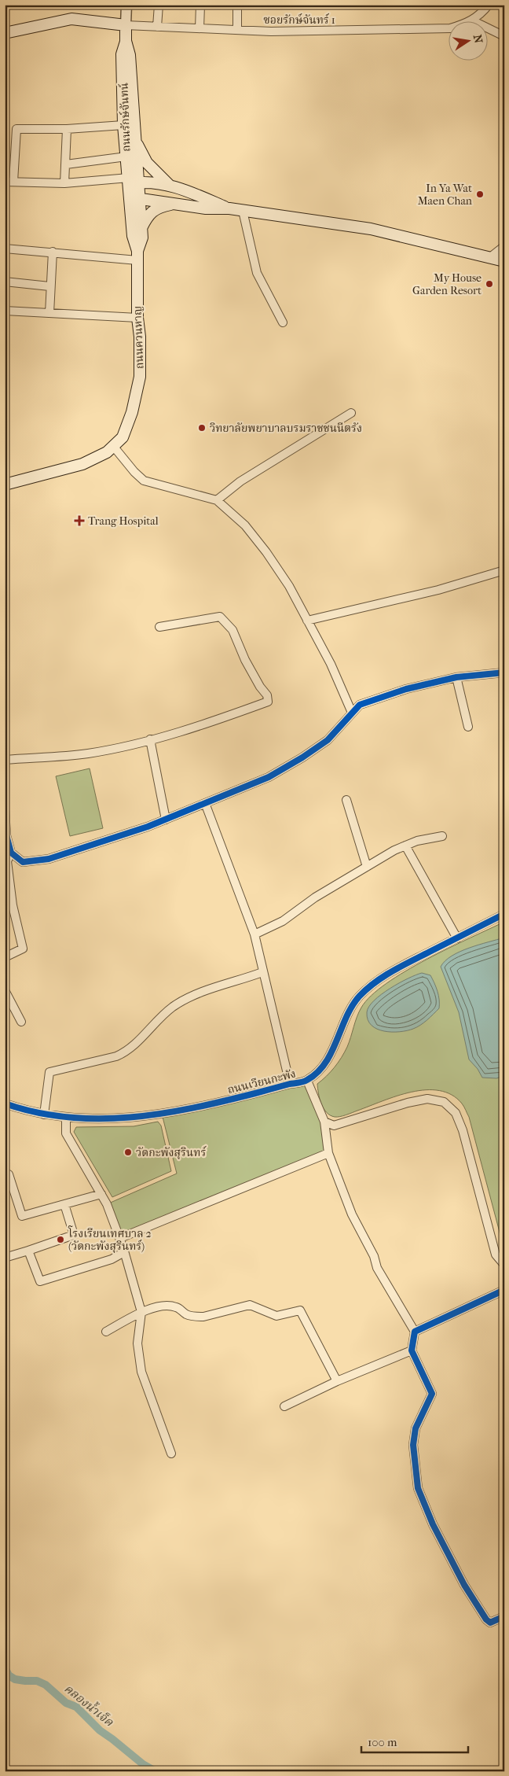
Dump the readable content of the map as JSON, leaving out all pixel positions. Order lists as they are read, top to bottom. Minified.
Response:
{"streets":{"main road":["ถนนรักษ์จันทน์","ถนนควนหาญ"],"street":["ซอยรักษ์จันทร์ 1","ถนนเวียนกะพัง"]},"crossings":[["ซอยรักษ์จันทร์ 1","ถนนรักษ์จันทน์"],["ถนนรักษ์จันทน์","ถนนควนหาญ"]],"water":["คลองน้ำเจ็ด"],"places":{"other":["In Ya Wat Maen Chan","My House Garden Resort","วิทยาลัยพยาบาลบรมราชชนนีตรัง","วัดกะพังสุรินทร์","โรงเรียนเทศบาล 2 (วัดกะพังสุรินทร์)"],"health":["Trang Hospital"]},"scale_bar":"100 m","north":"right"}
